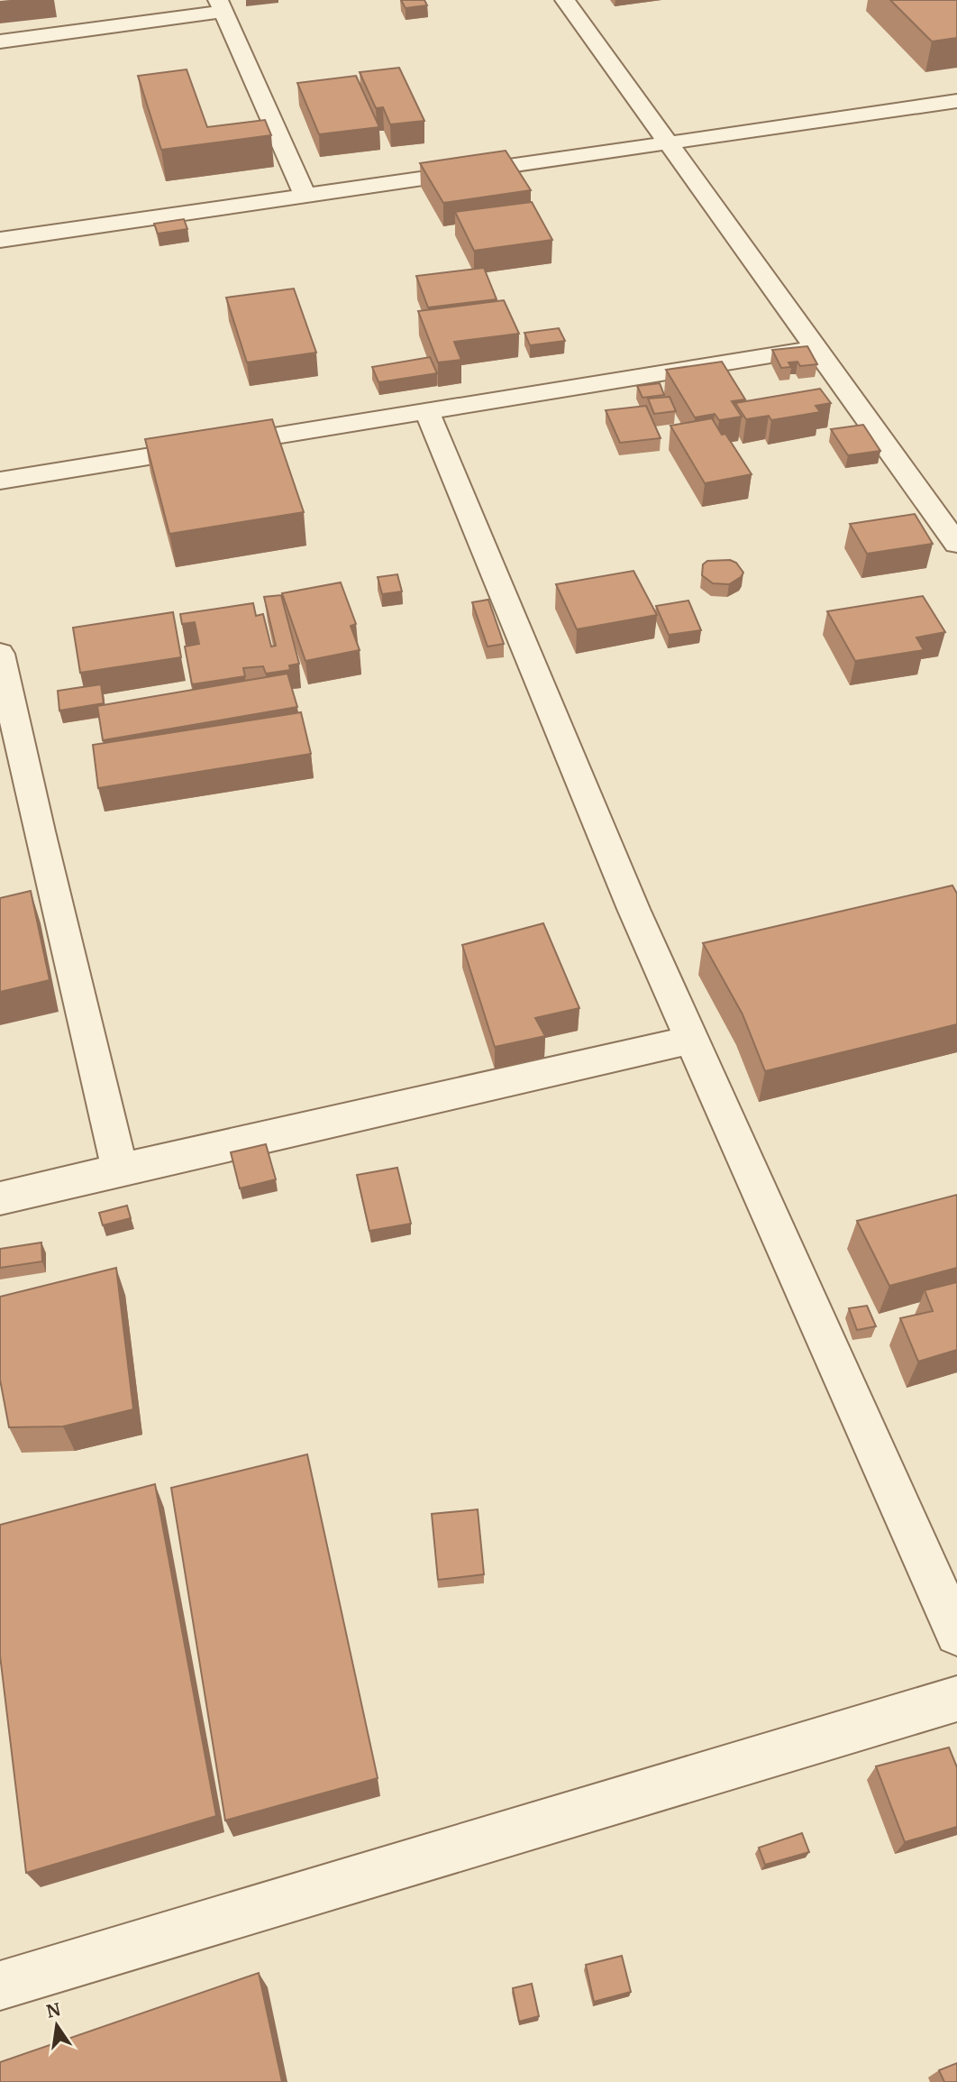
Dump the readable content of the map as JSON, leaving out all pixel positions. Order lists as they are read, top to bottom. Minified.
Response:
{"north":"top"}
